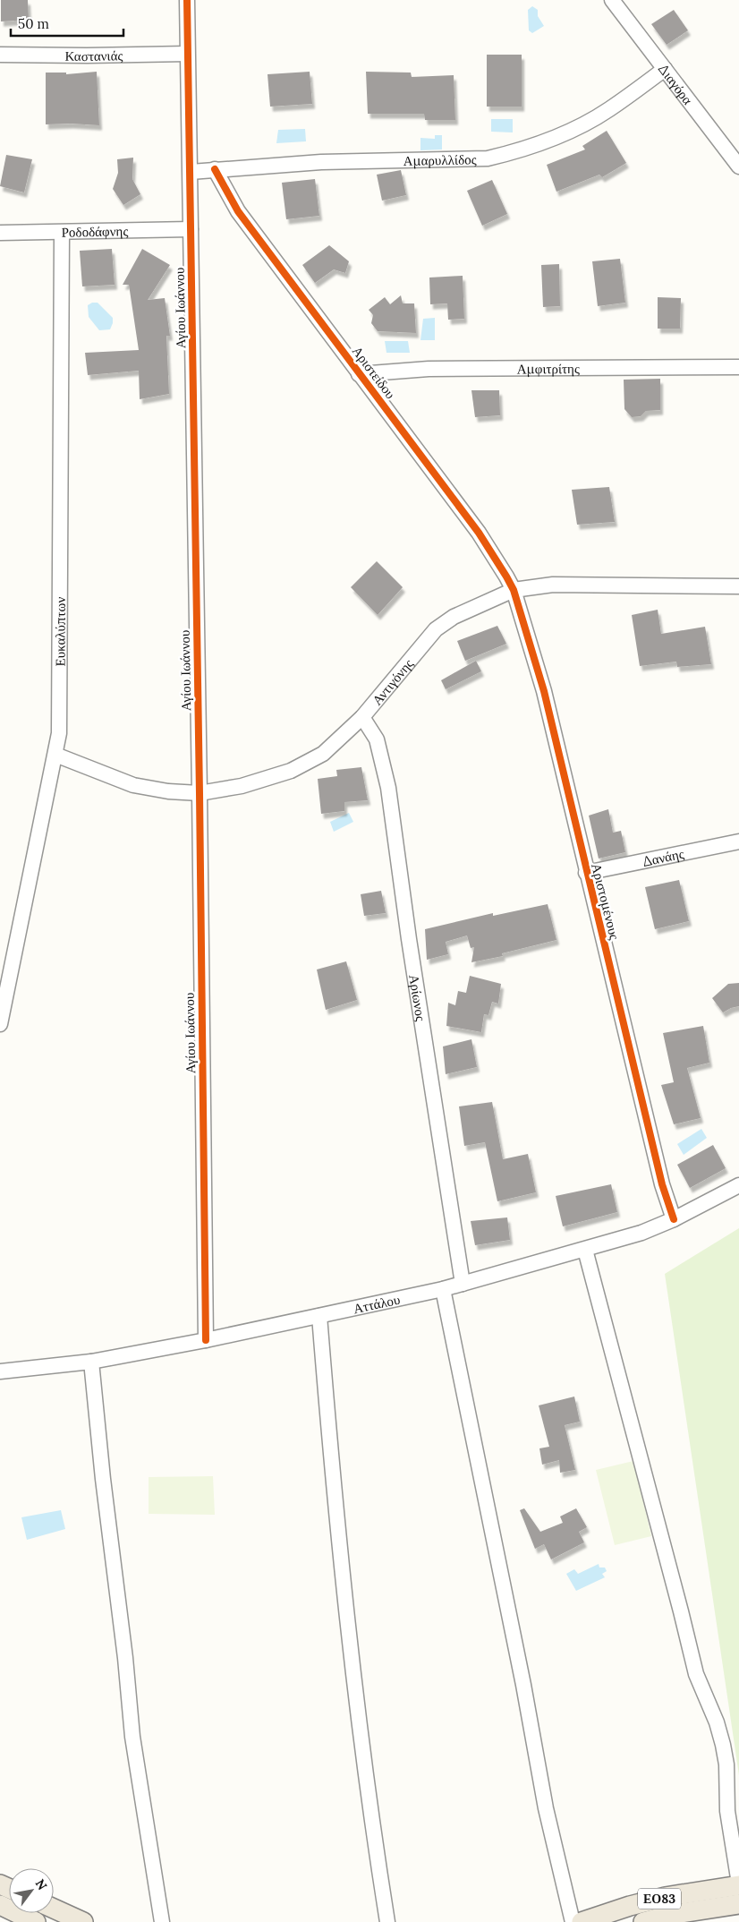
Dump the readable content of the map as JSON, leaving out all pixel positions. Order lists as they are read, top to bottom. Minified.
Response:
{"streets":{"main road":["ΕΟ83"],"street":["Καστανιάς","Διαγόρα","Αμαρυλλίδος","Ροδοδάφνης","Αγίου Ιωάννου","Αμφιτρίτης","Αριστείδου","Ευκαλύπτων","Αντιγόνης","Δανάης","Αριστομένους","Αρίωνος","Αττάλου"]},"crossings":[["Καστανιάς","Αγίου Ιωάννου"],["Διαγόρα","Αμαρυλλίδος"],["Αμαρυλλίδος","Αγίου Ιωάννου"],["Αμαρυλλίδος","Αριστείδου"],["Ροδοδάφνης","Αγίου Ιωάννου"],["Ροδοδάφνης","Ευκαλύπτων"],["Αγίου Ιωάννου","Αντιγόνης"],["Αγίου Ιωάννου","Αττάλου"],["Αμφιτρίτης","Αριστείδου"],["Αριστείδου","Αντιγόνης"],["Αριστείδου","Αριστομένους"],["Ευκαλύπτων","Αντιγόνης"],["Αντιγόνης","Αριστομένους"],["Αντιγόνης","Αρίωνος"],["Δανάης","Αριστομένους"],["Αριστομένους","Αττάλου"],["Αρίωνος","Αττάλου"]],"scale_bar":"50 m","north":"top right"}
